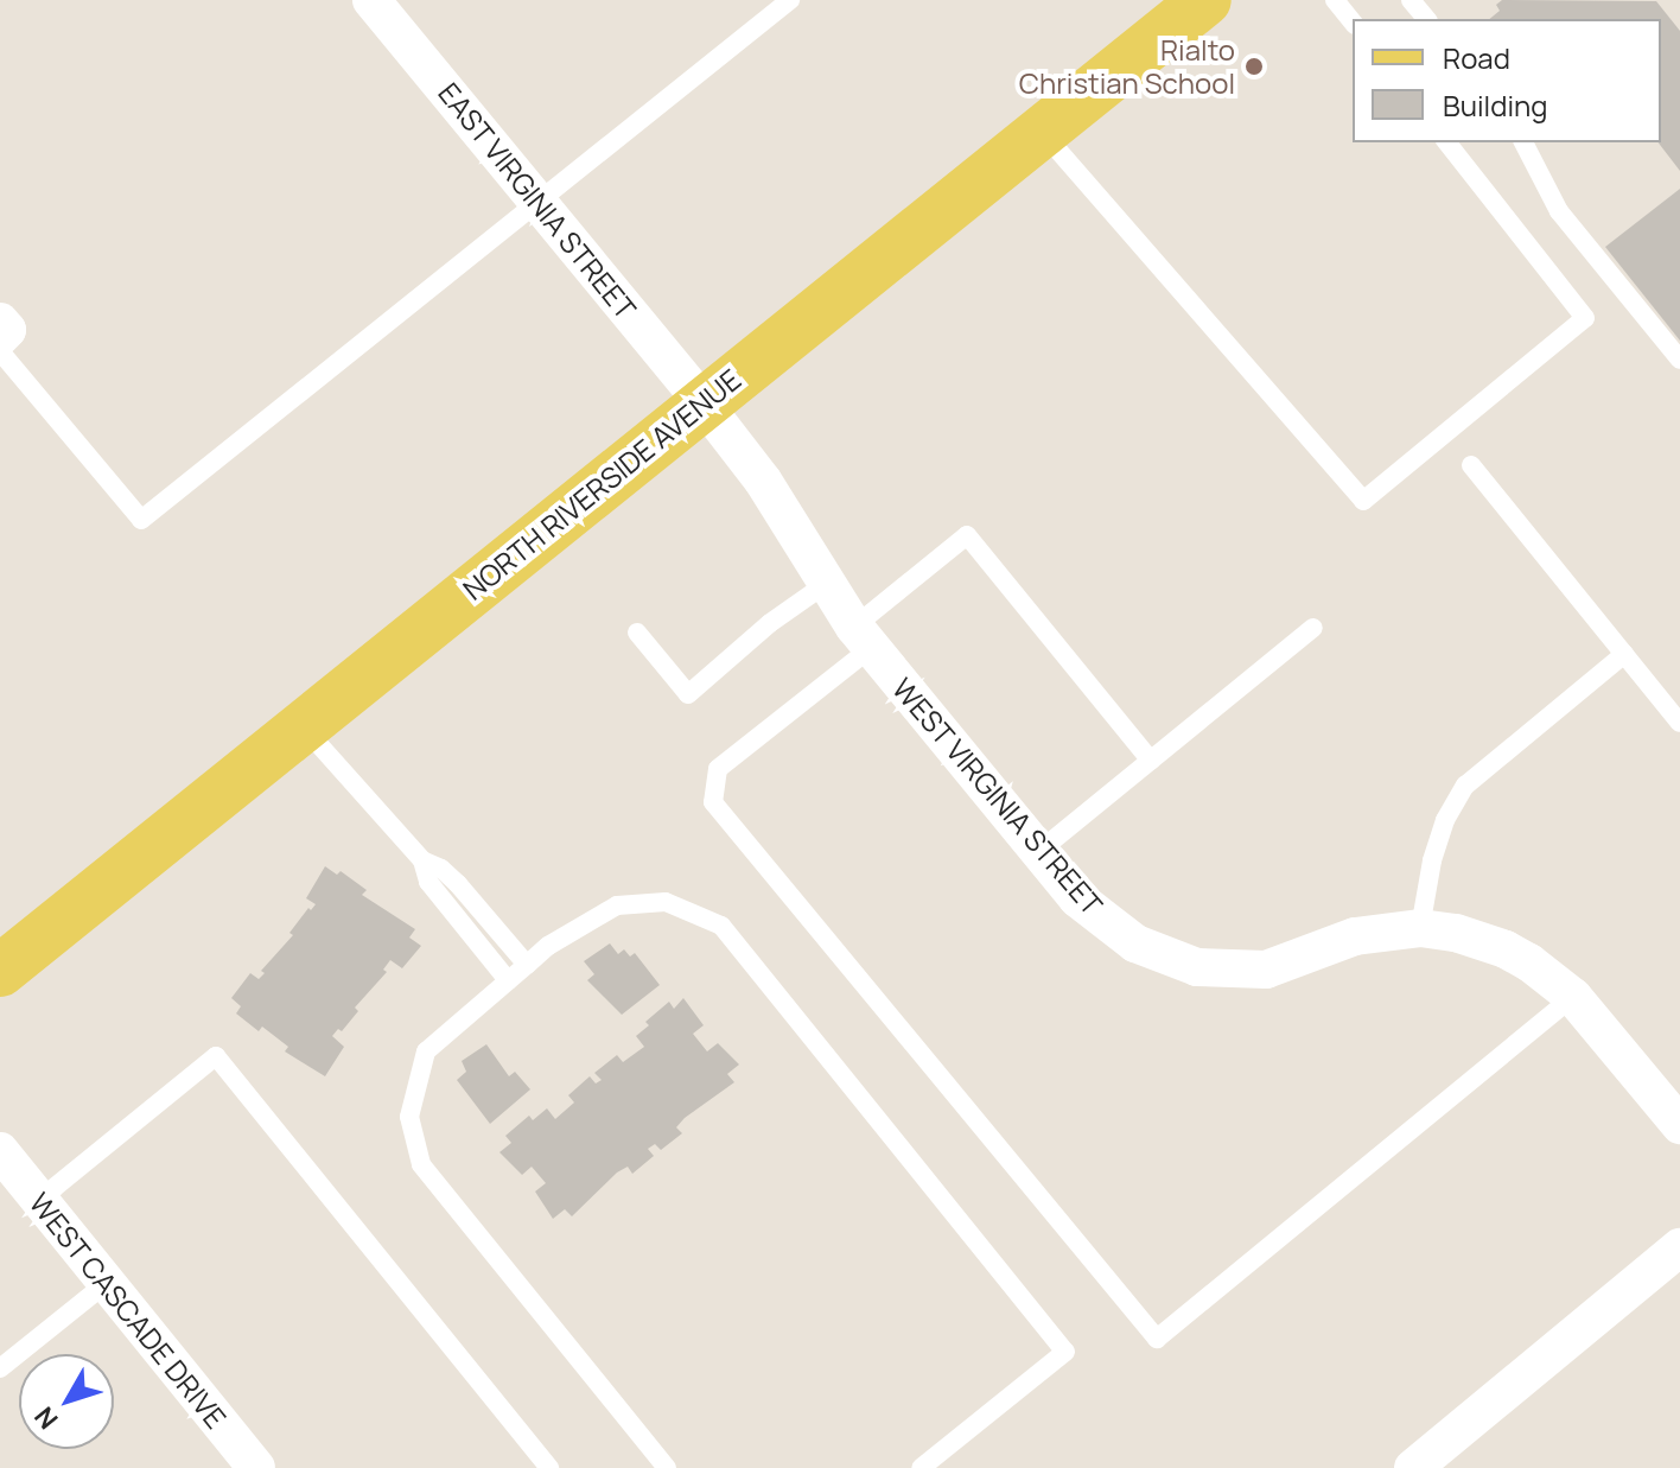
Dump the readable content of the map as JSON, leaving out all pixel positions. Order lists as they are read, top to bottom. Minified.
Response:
{"streets":{"main road":["NORTH RIVERSIDE AVENUE"],"street":["EAST VIRGINIA STREET","WEST VIRGINIA STREET","WEST CASCADE DRIVE"]},"crossings":[["EAST VIRGINIA STREET","NORTH RIVERSIDE AVENUE"],["EAST VIRGINIA STREET","WEST VIRGINIA STREET"],["NORTH RIVERSIDE AVENUE","WEST VIRGINIA STREET"]],"places":["Rialto Christian School"],"legend":["Road","Building"],"north":"bottom left"}
